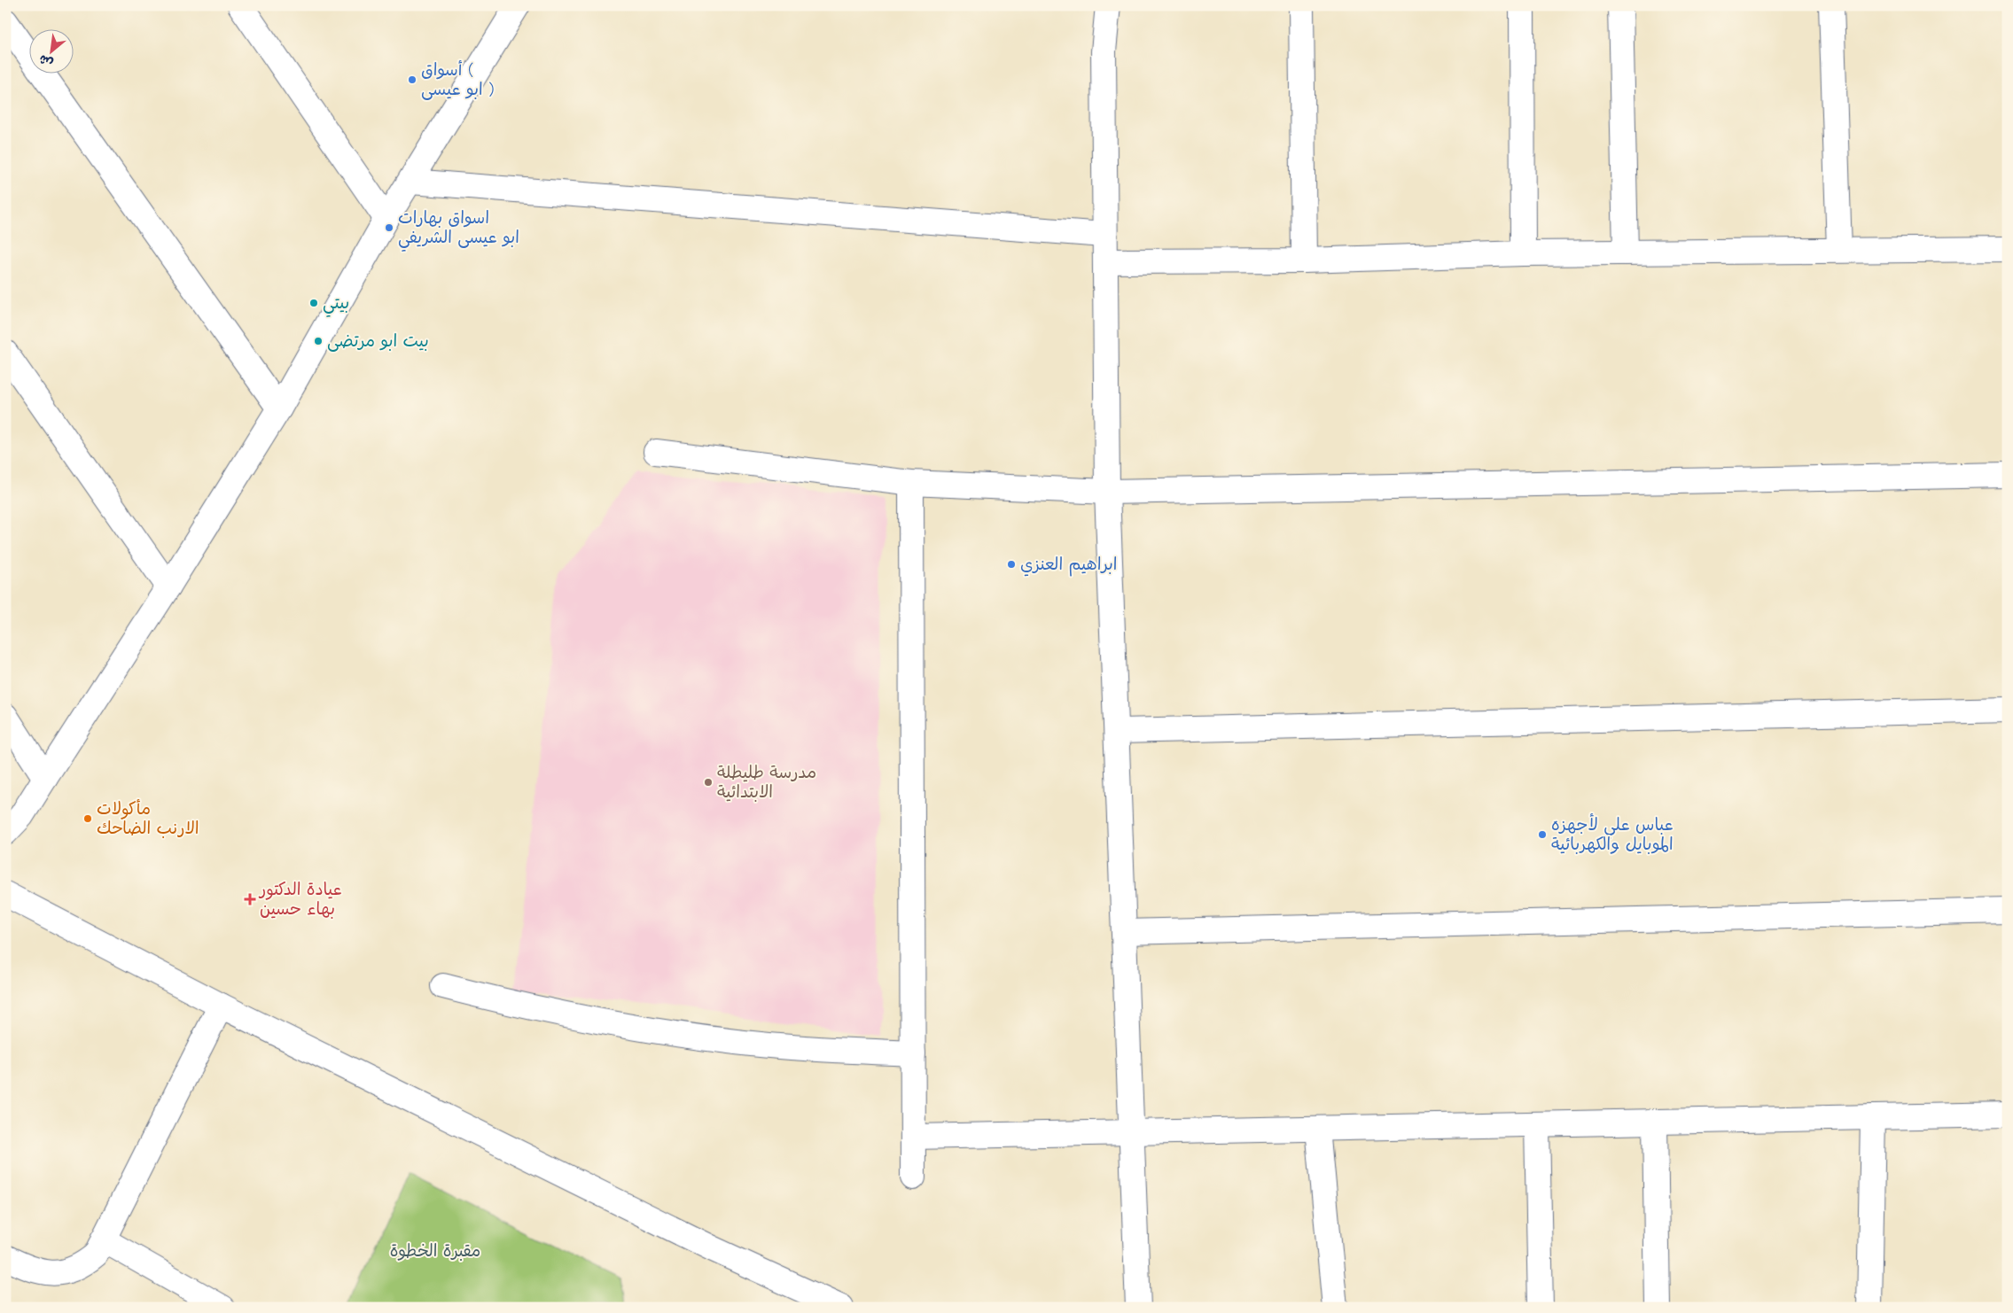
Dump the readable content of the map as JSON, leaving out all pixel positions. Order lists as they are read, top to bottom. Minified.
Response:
{"parks":["مقبرة الخطوة"],"places":{"other":["أسواق ( ابو عيسى )","اسواق بهارات ابو عيسى الشريفي","بيتي","بيت ابو مرتضى","ابراهيم العنزي","مدرسة طليطلة الابتدائية","مأكولات الارنب الضاحك","عباس علي لأجهزه الموبايل والكهربائية"],"health":["عيادة الدكتور بهاء حسين"]},"north":"bottom left"}
